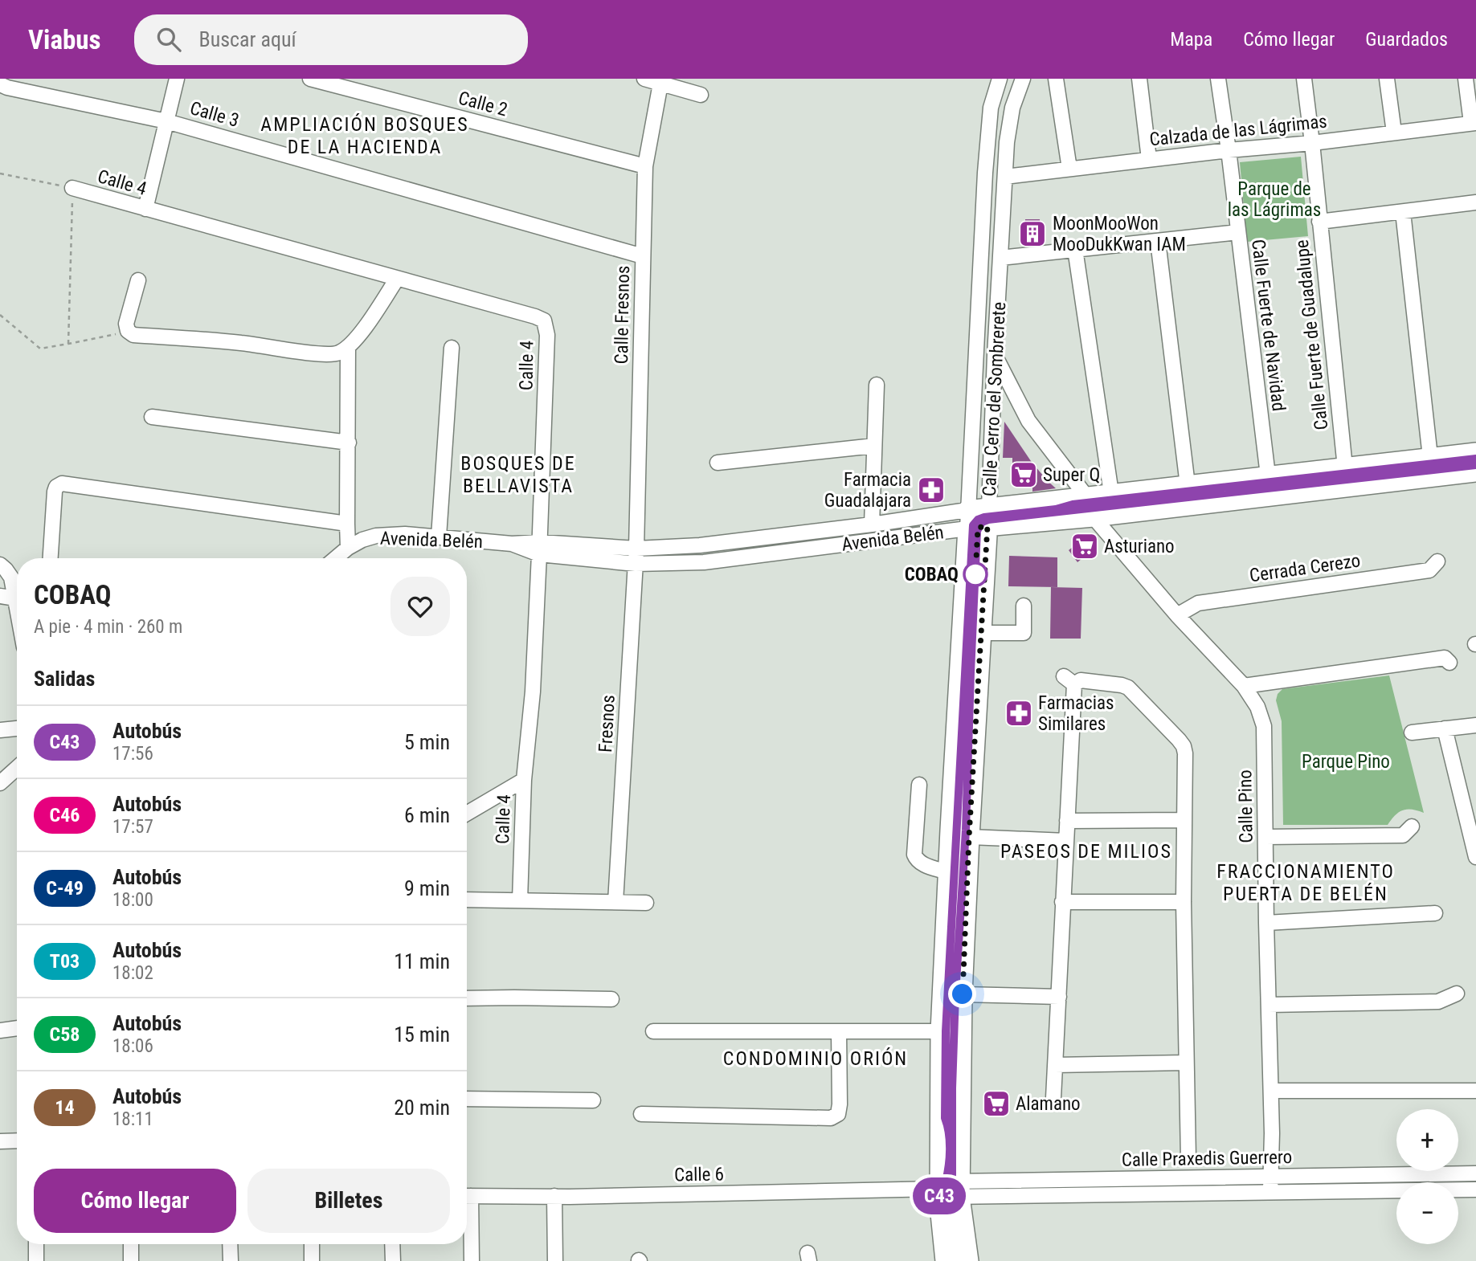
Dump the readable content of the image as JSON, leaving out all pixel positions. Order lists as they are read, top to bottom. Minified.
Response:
{"streets":{"main road":["Calle Cerro del Sombrerete","Avenida Belén"],"street":["Calle 2","Calle 3","Calzada de las Lágrimas","Calle 4","Calle Fresnos","Calle Fuerte de Navidad","Calle Fuerte de Guadalupe","Cerrada Cerezo","Fresnos","Calle Pino","Calle Praxedis Guerrero","Calle 6"]},"crossings":[["Calle 2","Calle Fresnos"],["Calle 3","Calle Fresnos"],["Calzada de las Lágrimas","Calle Fuerte de Navidad"],["Calzada de las Lágrimas","Calle Fuerte de Guadalupe"],["Calzada de las Lágrimas","Calle Cerro del Sombrerete"],["Calle 4","Avenida Belén"],["Calle Fresnos","Avenida Belén"],["Calle Fresnos","Fresnos"],["Calle Fuerte de Navidad","Avenida Belén"],["Calle Fuerte de Guadalupe","Avenida Belén"],["Calle Cerro del Sombrerete","Avenida Belén"],["Calle Cerro del Sombrerete","Calle Praxedis Guerrero"],["Calle Cerro del Sombrerete","Calle 6"],["Avenida Belén","Fresnos"],["Avenida Belén","Calle Pino"],["Cerrada Cerezo","Calle Pino"],["Calle Pino","Calle Praxedis Guerrero"],["Calle Praxedis Guerrero","Calle 6"]],"districts":["AMPLIACIÓN BOSQUES DE LA HACIENDA","BOSQUES DE BELLAVISTA","PASEOS DE MILIOS","FRACCIONAMIENTO PUERTA DE BELÉN","CONDOMINIO ORIÓN"],"parks":["Parque de las Lágrimas","Parque Pino"],"places":{"building":["MoonMooWon MooDukKwan IAM"],"supermarket":["Super Q","Asturiano","Alamano"],"pharmacy":["Farmacia Guadalajara","Farmacias Similares"],"other":["COBAQ"]},"lines":["bus line C43"],"page":{"header":"Viabus","search":"Buscar aquí","nav":["Mapa","Cómo llegar","Guardados"],"on_map":"C43","heading":[["COBAQ","A pie · 4 min · 260 m"],"Salidas"],"list":[{"mark":"C43","name":"Autobús","note":"17:56","value":"5 min"},{"mark":"C46","name":"Autobús","note":"17:57","value":"6 min"},{"mark":"C-49","name":"Autobús","note":"18:00","value":"9 min"},{"mark":"T03","name":"Autobús","note":"18:02","value":"11 min"},{"mark":"C58","name":"Autobús","note":"18:06","value":"15 min"},{"mark":"14","name":"Autobús","note":"18:11","value":"20 min"}],"map_buttons":["+","−"],"buttons":["Cómo llegar","Billetes"]}}
